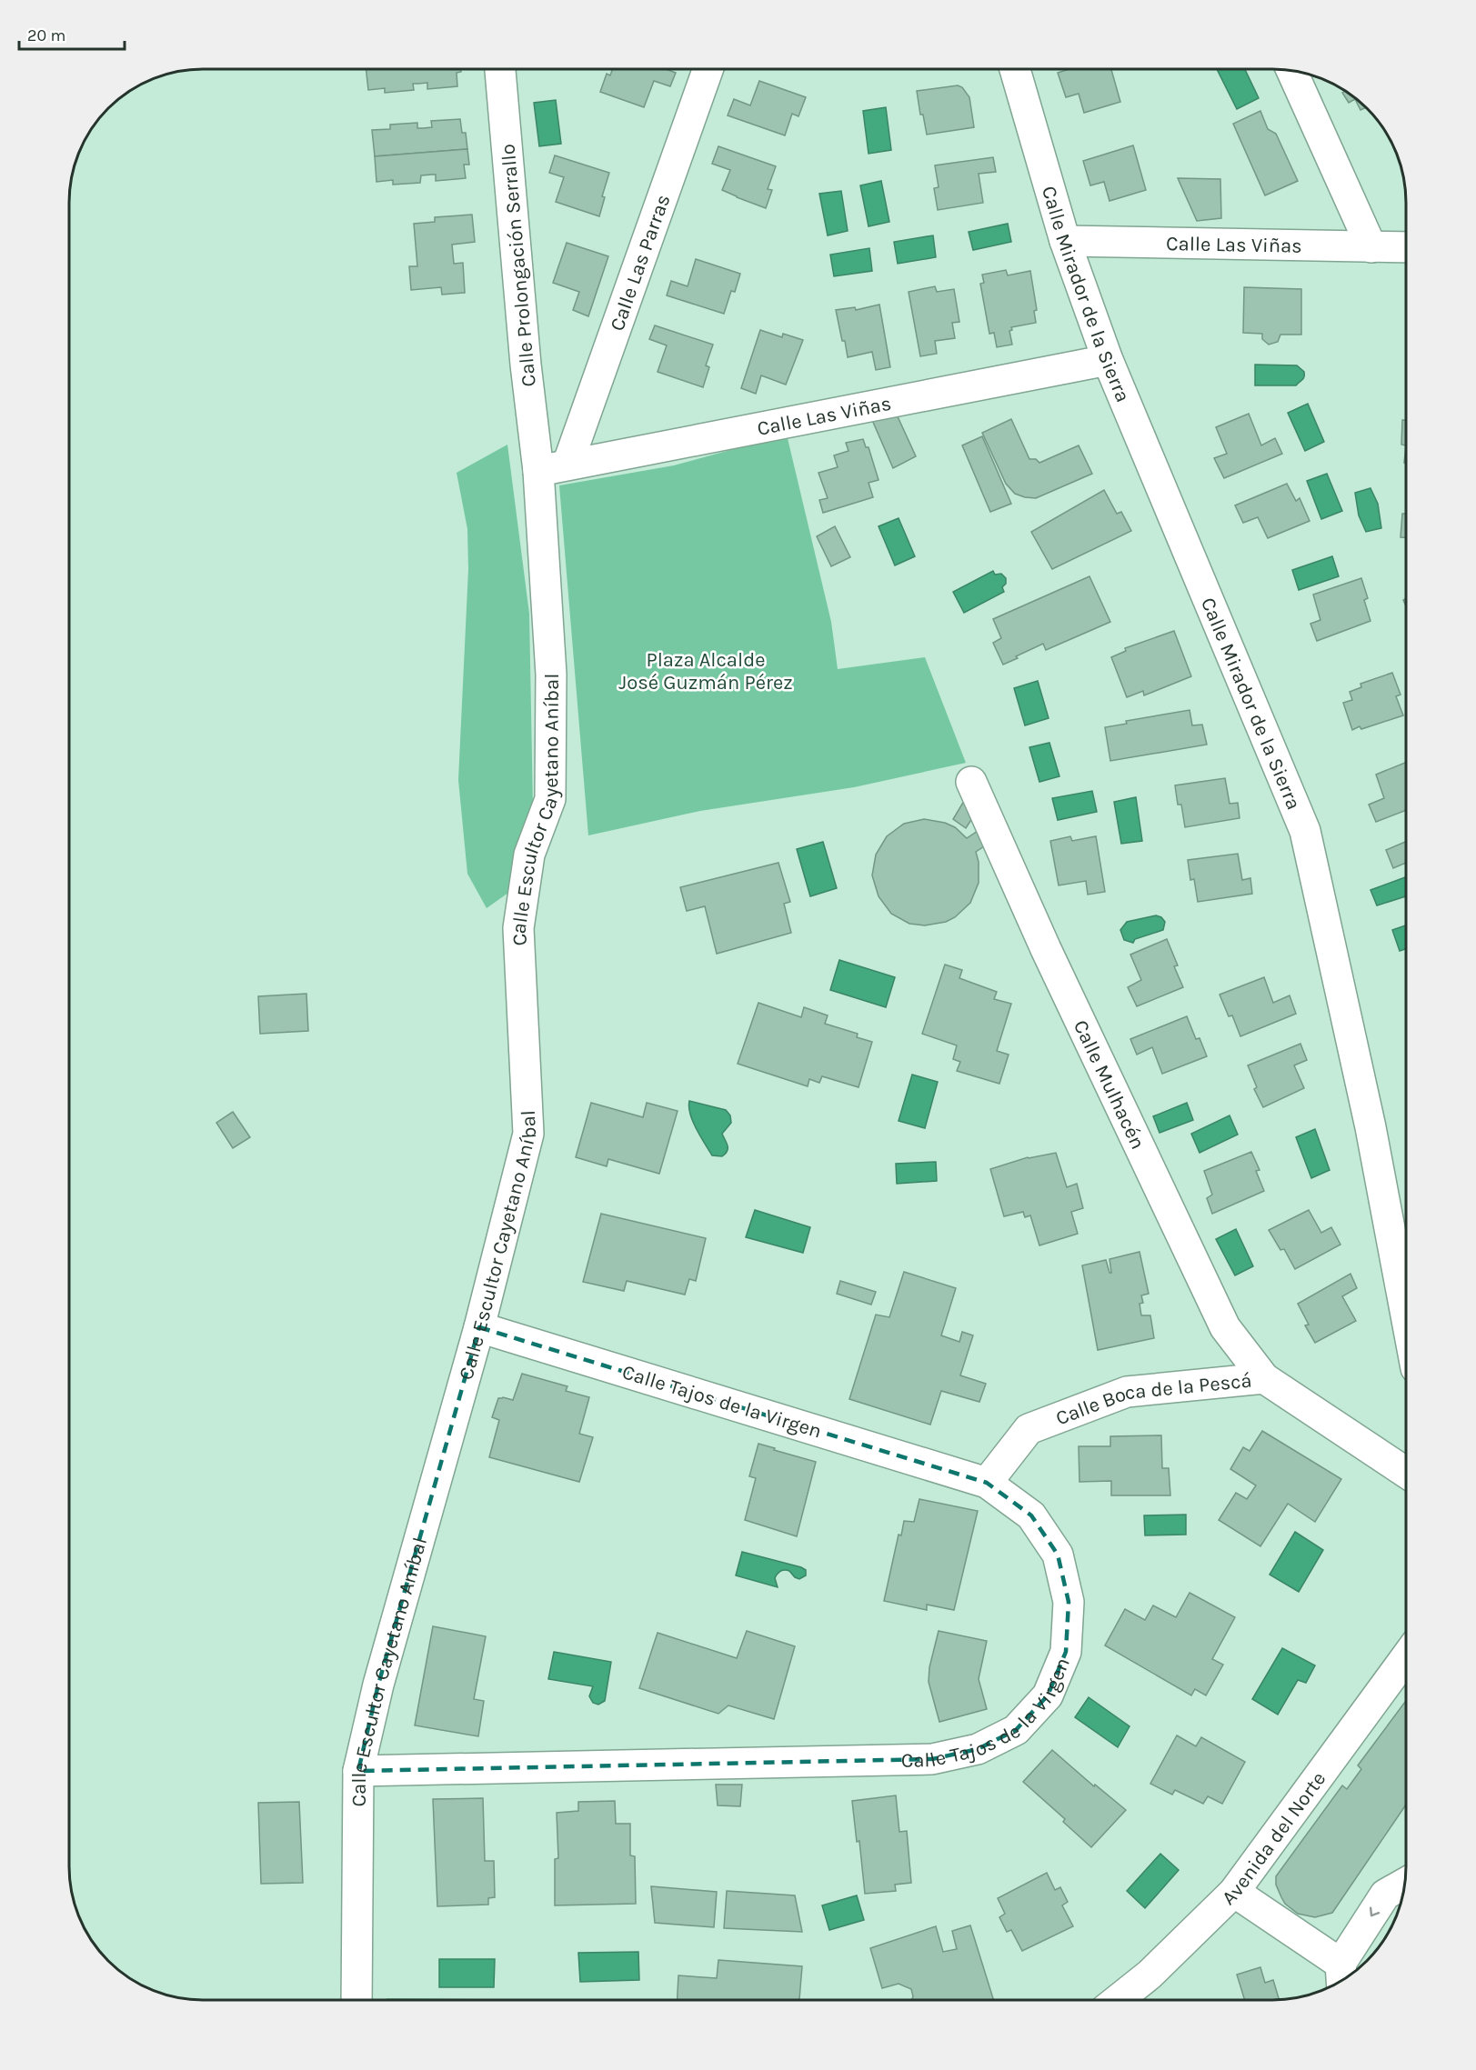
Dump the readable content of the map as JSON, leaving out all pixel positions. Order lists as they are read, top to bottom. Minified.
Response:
{"streets":{"street":["Calle Las Viñas","Calle Las Parras","Calle Prolongación Serrallo","Calle Mirador de la Sierra","Calle Escultor Cayetano Aníbal","Calle Mulhacén","Calle Boca de la Pescá","Calle Tajos de la Virgen","Avenida del Norte"]},"crossings":[["Calle Las Viñas","Calle Las Parras"],["Calle Las Viñas","Calle Prolongación Serrallo"],["Calle Las Viñas","Calle Mirador de la Sierra"],["Calle Las Viñas","Calle Escultor Cayetano Aníbal"],["Calle Prolongación Serrallo","Calle Escultor Cayetano Aníbal"],["Calle Escultor Cayetano Aníbal","Calle Tajos de la Virgen"],["Calle Mulhacén","Calle Boca de la Pescá"],["Calle Boca de la Pescá","Calle Tajos de la Virgen"]],"parks":["Plaza Alcalde José Guzmán Pérez"],"scale_bar":"20 m"}
